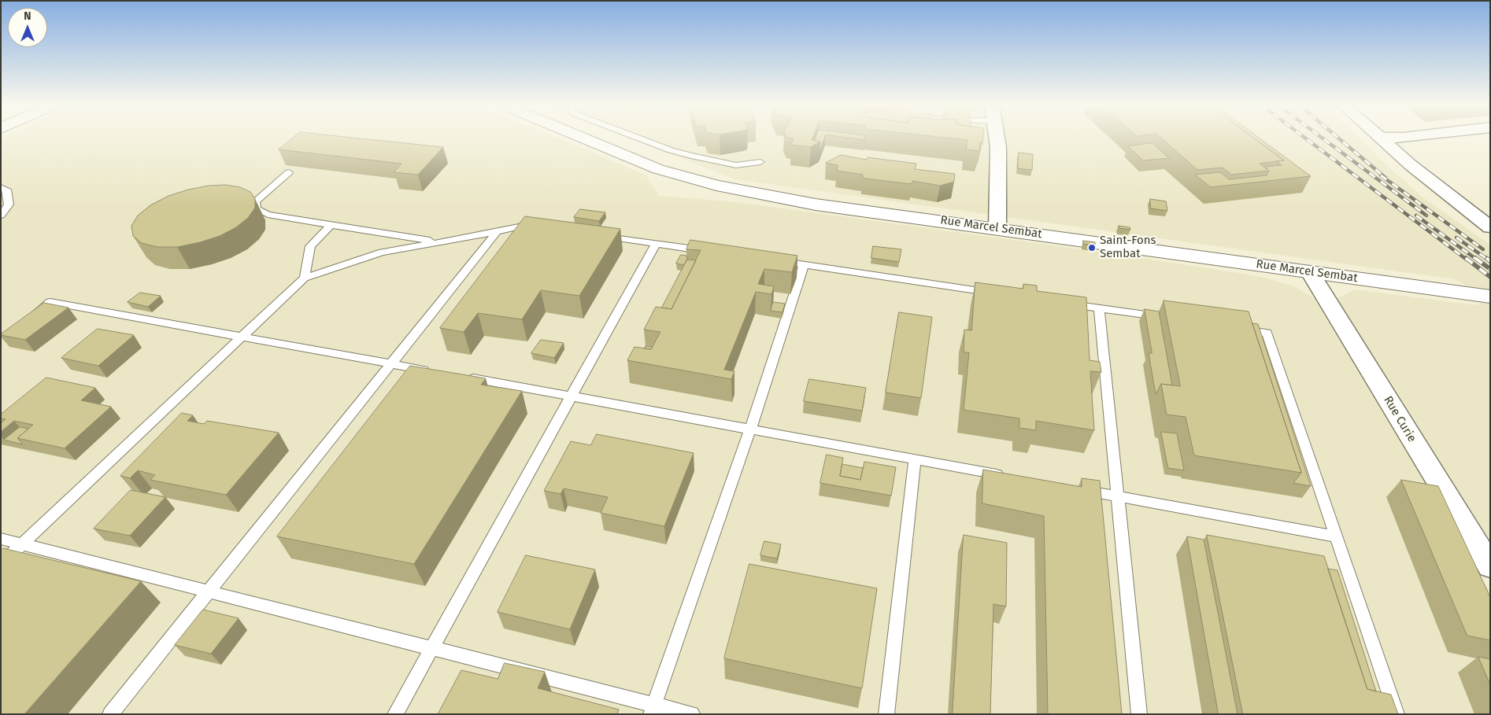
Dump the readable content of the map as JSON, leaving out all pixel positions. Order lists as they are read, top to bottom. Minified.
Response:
{"streets":{"main road":["Rue Marcel Sembat"],"street":["Rue Curie"]},"crossings":[["Rue Marcel Sembat","Rue Curie"]],"places":["Saint-Fons Sembat"],"north":"top"}
